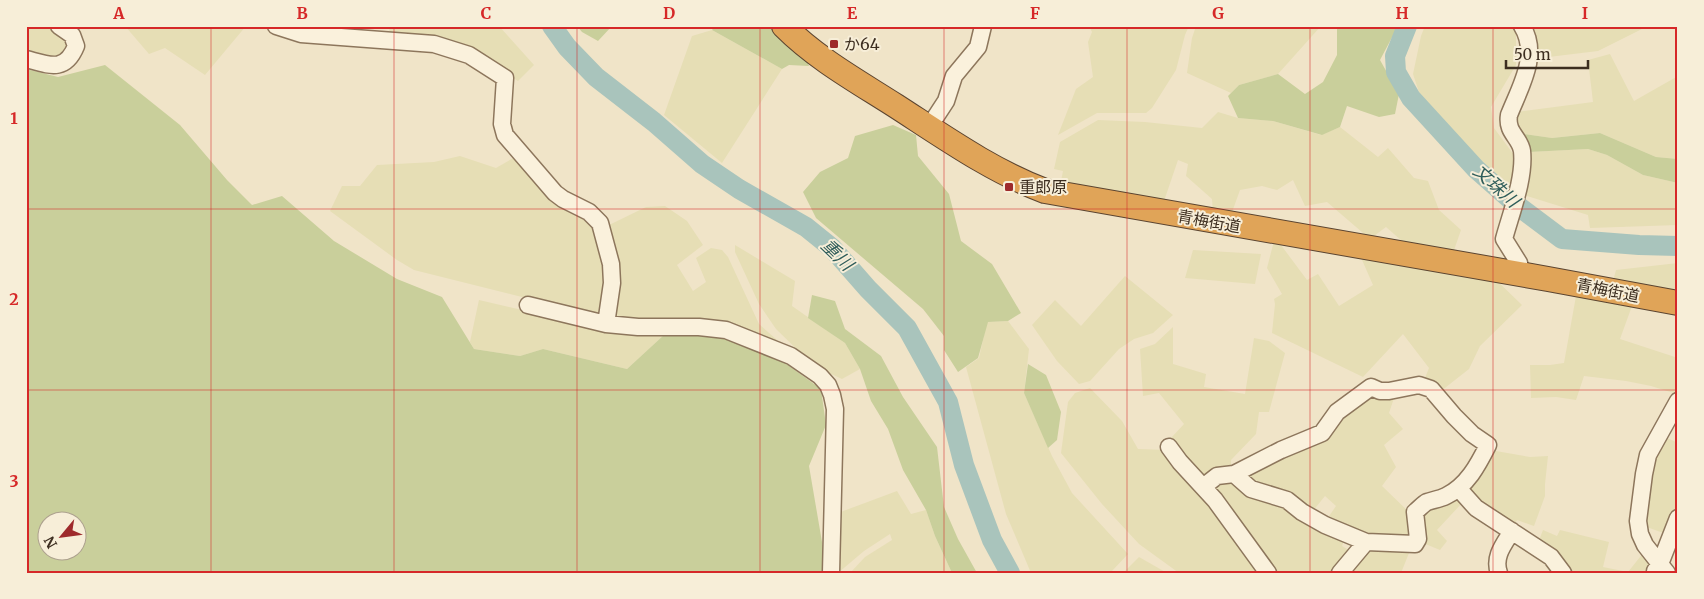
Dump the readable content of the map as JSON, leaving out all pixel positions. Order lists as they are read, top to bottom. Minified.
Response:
{"streets":{"highway":["青梅街道"]},"water":["文珠川","重川"],"places":{"transit":["か64","重郎原"]},"scale_bar":"50 m","north":"bottom left","grid":{"columns":["A","B","C","D","E","F","G","H","I"],"rows":["1","2","3"]}}
